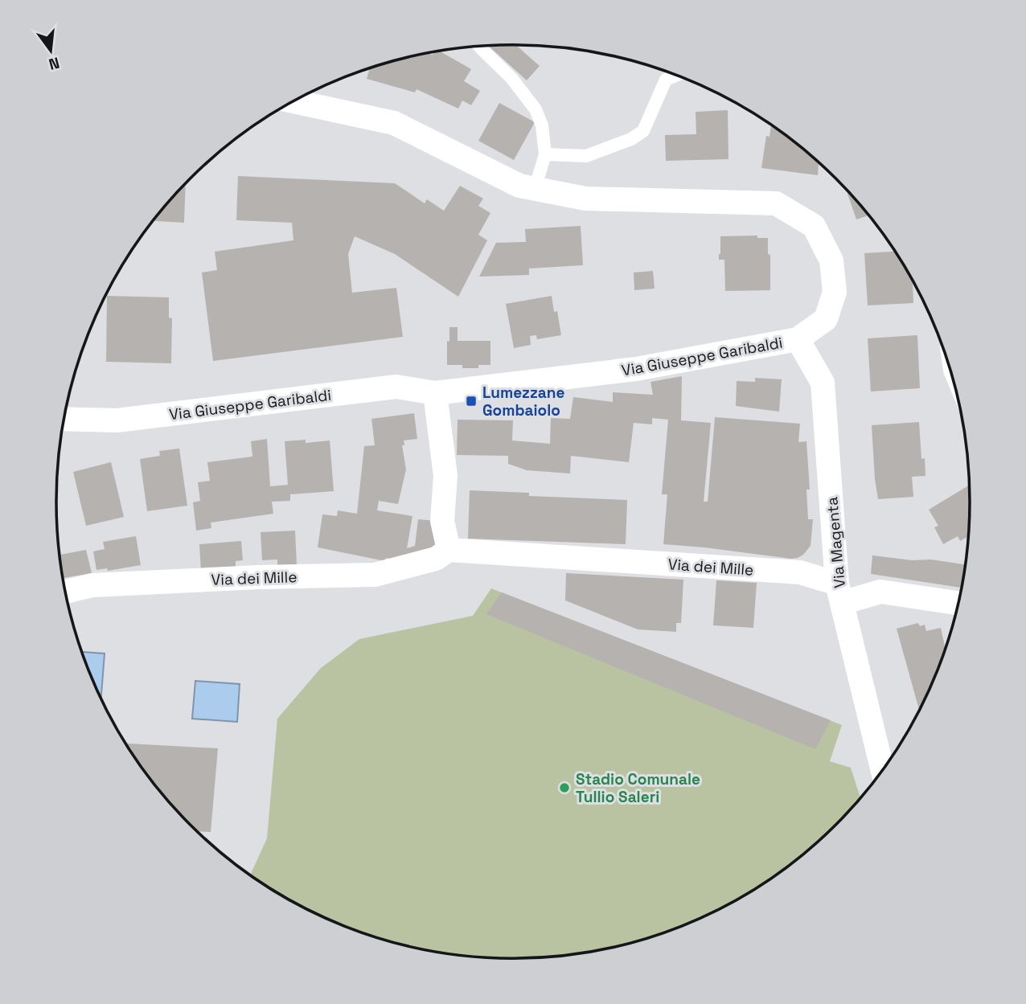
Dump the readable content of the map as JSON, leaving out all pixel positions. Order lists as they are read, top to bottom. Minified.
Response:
{"streets":{"street":["Via Giuseppe Garibaldi","Via Magenta","Via dei Mille"]},"crossings":[["Via Giuseppe Garibaldi","Via Magenta"],["Via Magenta","Via dei Mille"]],"places":{"transit":["Lumezzane Gombaiolo"],"other":["Stadio Comunale Tullio Saleri"]},"north":"bottom"}
